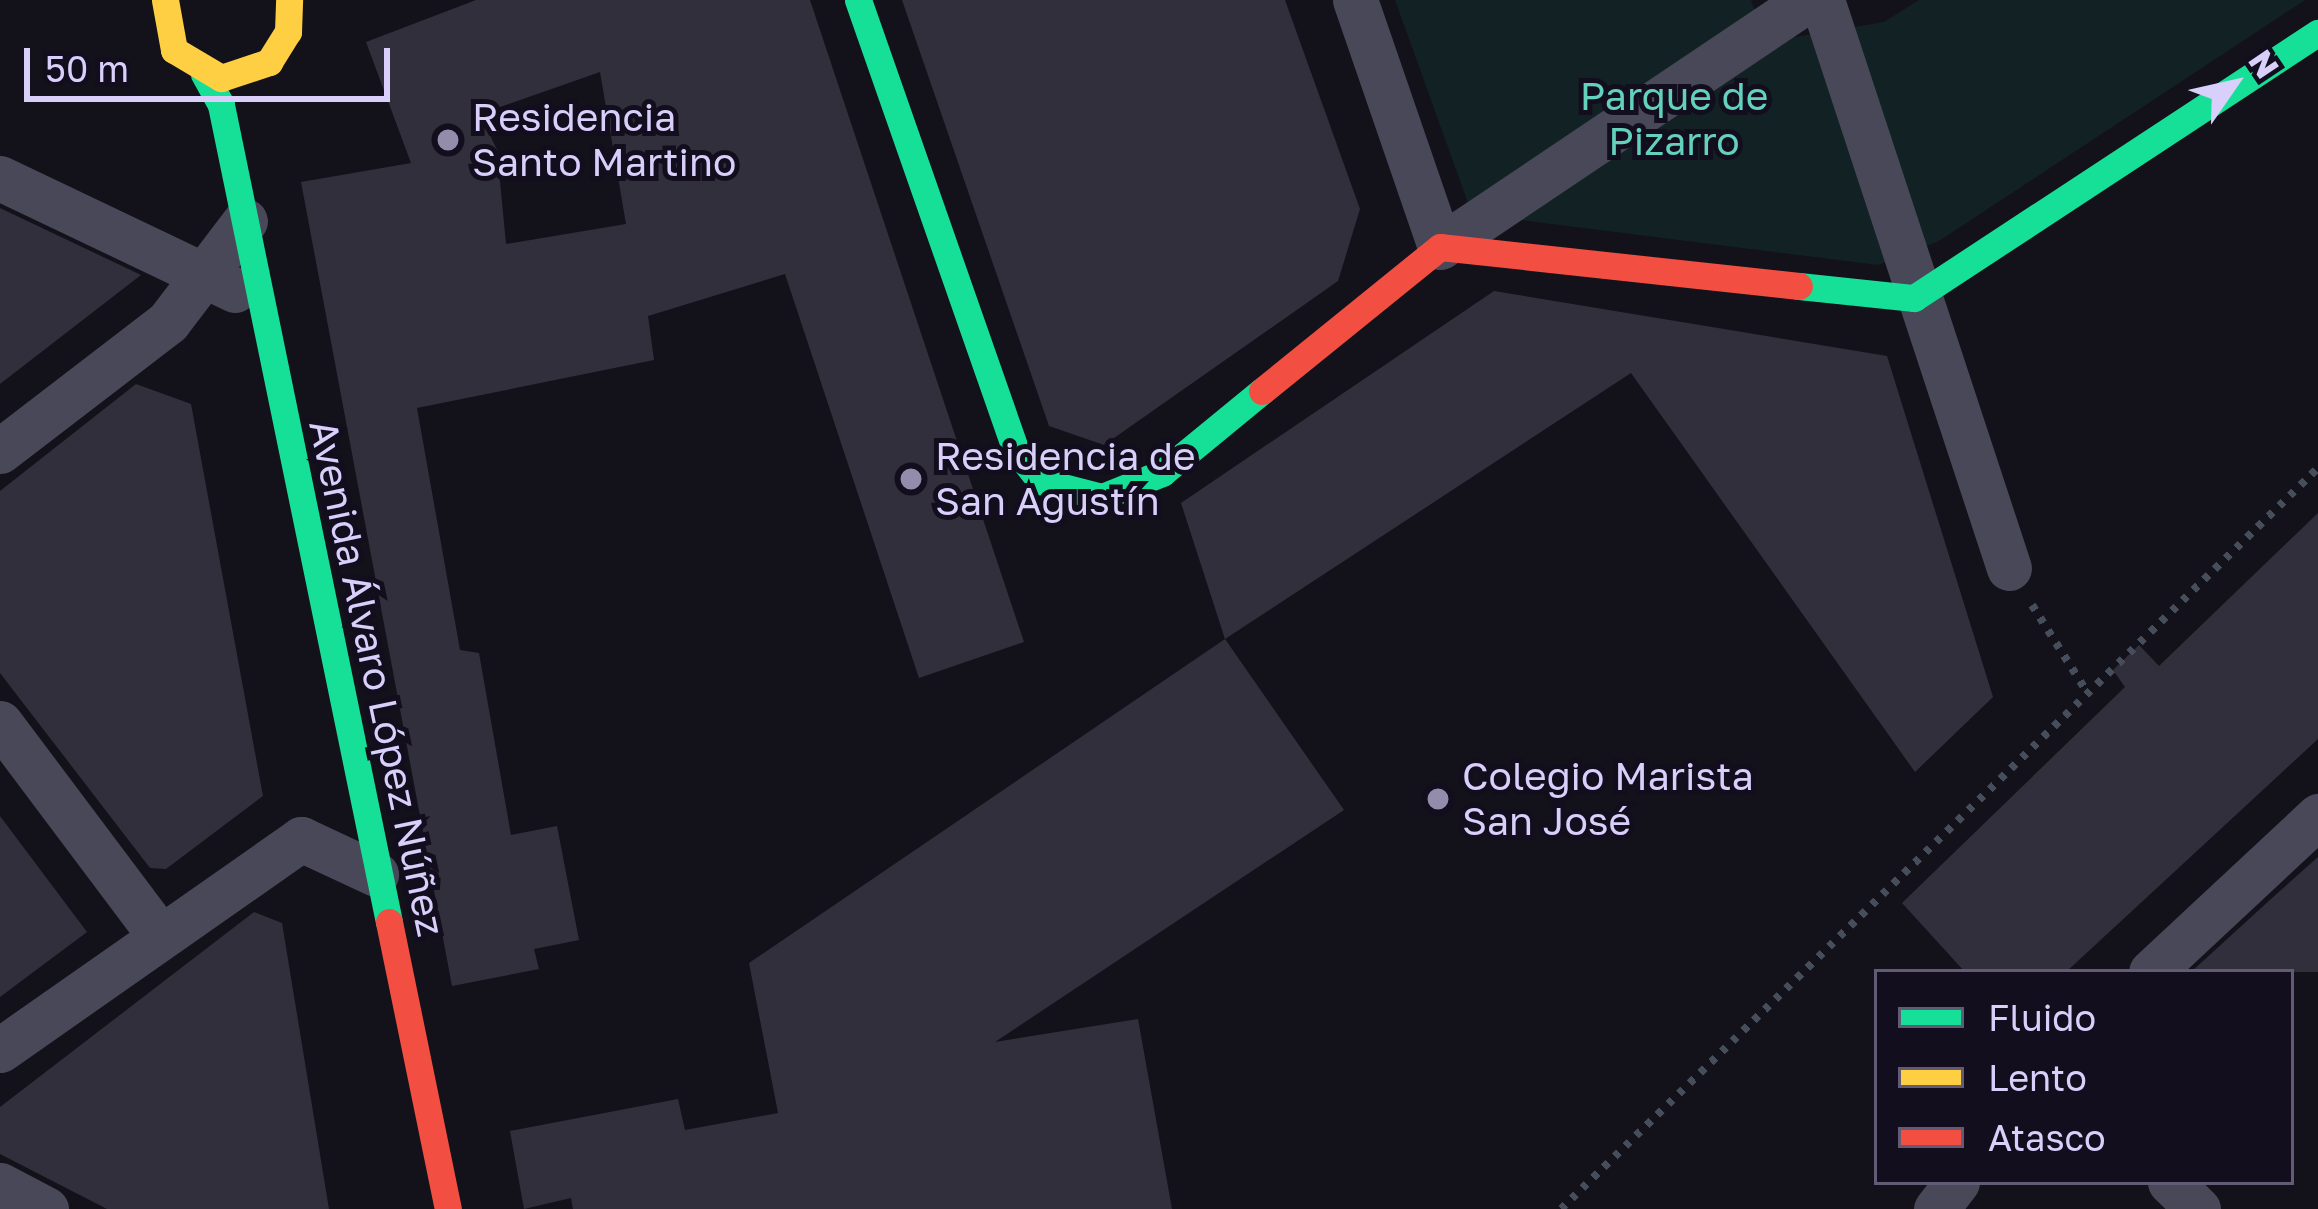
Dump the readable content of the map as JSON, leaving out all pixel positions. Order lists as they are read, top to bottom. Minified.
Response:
{"streets":{"street":["Avenida Álvaro López Núñez"]},"parks":["Parque de Pizarro"],"places":["Residencia Santo Martino","Residencia de San Agustín","Colegio Marista San José"],"legend":["Fluido","Lento","Atasco"],"scale_bar":"50 m","north":"top right"}
